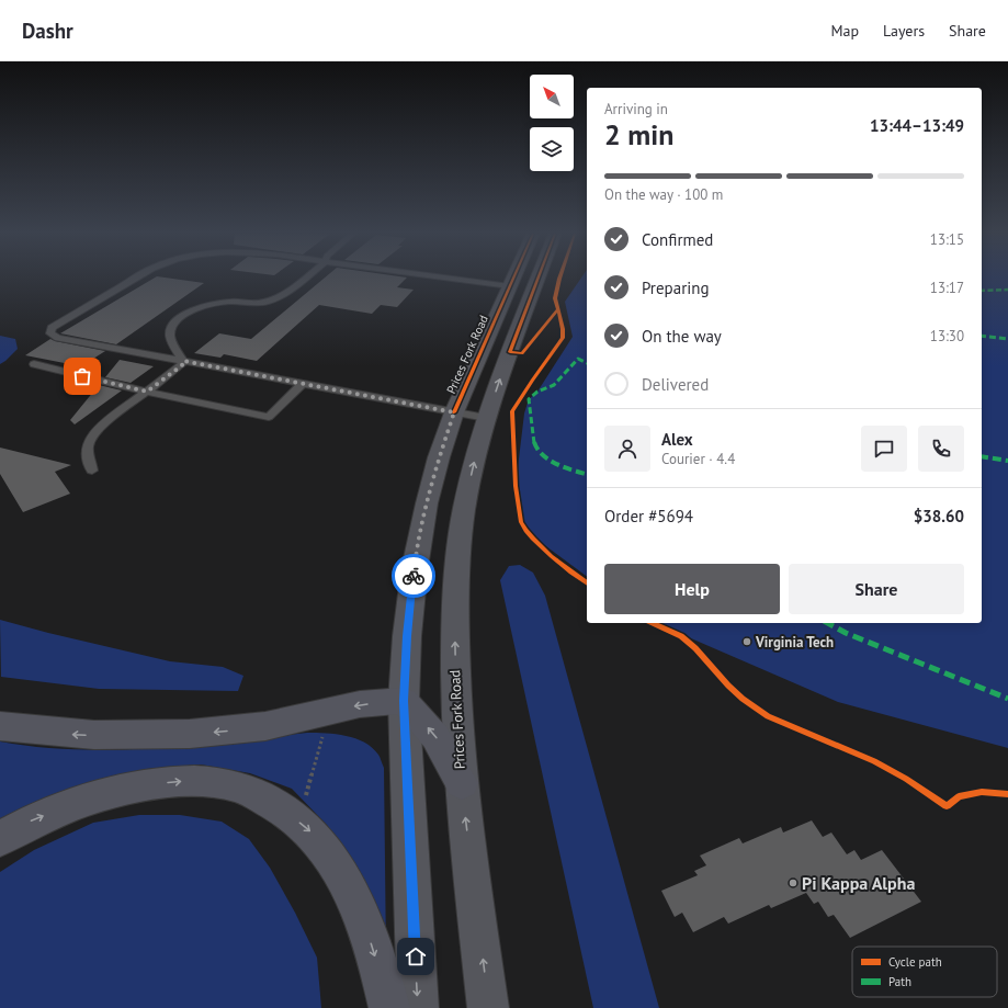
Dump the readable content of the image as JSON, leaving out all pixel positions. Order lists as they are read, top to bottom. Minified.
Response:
{"streets":{"main road":["Prices Fork Road"]},"places":["Virginia Tech","Pi Kappa Alpha"],"legend":["Cycle path","Path"],"north":"top left","page":{"header":"Dashr","nav":["Map","Layers","Share"],"heading":["2 min","Arriving in","13:44–13:49"],"panel":["Alex","Courier · 4.4","Order #5694","$38.60"],"bar":"On the way · 100 m","list":[["Confirmed","13:15"],["Preparing","13:17"],["On the way","13:30"],"Delivered"],"buttons":["Help","Share"]}}
